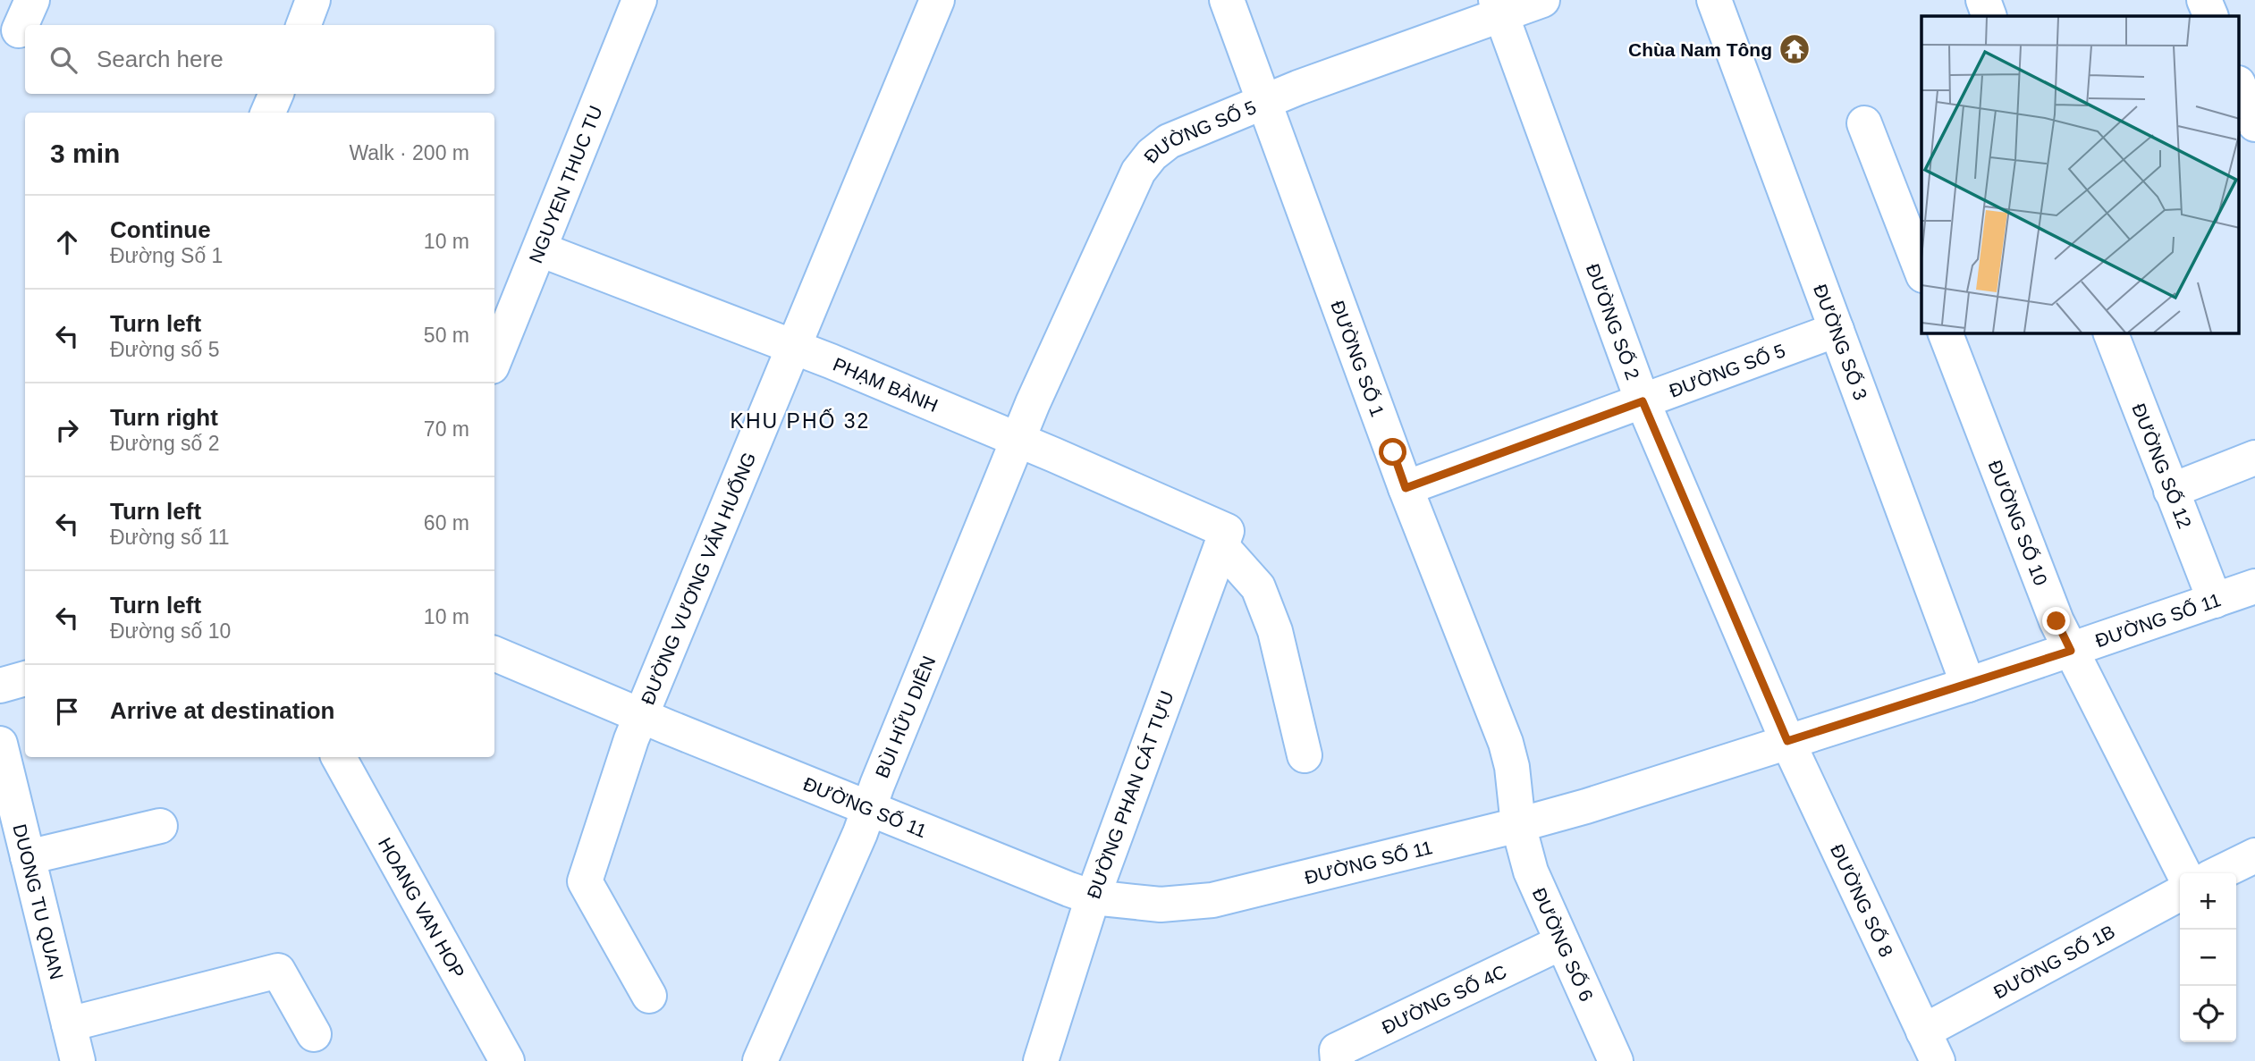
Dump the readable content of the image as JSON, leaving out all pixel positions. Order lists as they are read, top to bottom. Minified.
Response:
{"streets":{"street":["ĐƯỜNG SỐ 5","NGUYEN THUC TU","ĐƯỜNG SỐ 2","ĐƯỜNG SỐ 3","ĐƯỜNG SỐ 1","PHẠM BÀNH","ĐƯỜNG SỐ 12","ĐƯỜNG SỐ 10","ĐƯỜNG VƯƠNG VĂN HUỐNG","ĐƯỜNG SỐ 11","BÙI HỮU DIÊN","ĐƯỜNG PHAN CÁT TỰU","ĐƯỜNG SỐ 8","DUONG TU QUAN","HOANG VAN HOP","ĐƯỜNG SỐ 6","ĐƯỜNG SỐ 1B","ĐƯỜNG SỐ 4C"]},"crossings":[["ĐƯỜNG SỐ 5","ĐƯỜNG SỐ 2"],["ĐƯỜNG SỐ 5","ĐƯỜNG SỐ 3"],["ĐƯỜNG SỐ 5","ĐƯỜNG SỐ 1"],["ĐƯỜNG SỐ 5","PHẠM BÀNH"],["ĐƯỜNG SỐ 5","BÙI HỮU DIÊN"],["NGUYEN THUC TU","PHẠM BÀNH"],["ĐƯỜNG SỐ 2","ĐƯỜNG SỐ 11"],["ĐƯỜNG SỐ 2","ĐƯỜNG SỐ 8"],["ĐƯỜNG SỐ 3","ĐƯỜNG SỐ 11"],["ĐƯỜNG SỐ 1","ĐƯỜNG SỐ 11"],["ĐƯỜNG SỐ 1","ĐƯỜNG SỐ 6"],["PHẠM BÀNH","ĐƯỜNG VƯƠNG VĂN HUỐNG"],["PHẠM BÀNH","BÙI HỮU DIÊN"],["PHẠM BÀNH","ĐƯỜNG PHAN CÁT TỰU"],["ĐƯỜNG SỐ 12","ĐƯỜNG SỐ 11"],["ĐƯỜNG SỐ 10","ĐƯỜNG SỐ 11"],["ĐƯỜNG VƯƠNG VĂN HUỐNG","ĐƯỜNG SỐ 11"],["ĐƯỜNG SỐ 11","BÙI HỮU DIÊN"],["ĐƯỜNG SỐ 11","ĐƯỜNG PHAN CÁT TỰU"],["ĐƯỜNG SỐ 11","ĐƯỜNG SỐ 8"],["ĐƯỜNG SỐ 11","ĐƯỜNG SỐ 6"],["ĐƯỜNG SỐ 8","ĐƯỜNG SỐ 1B"],["ĐƯỜNG SỐ 6","ĐƯỜNG SỐ 4C"]],"districts":["KHU PHỐ 32"],"places":{"temple":["Chùa Nam Tông"]},"page":{"search":"Search here","heading":["3 min","Walk · 200 m"],"list":[["Continue","Đường Số 1","10 m"],["Turn left","Đường số 5","50 m"],["Turn right","Đường số 2","70 m"],["Turn left","Đường số 11","60 m"],["Turn left","Đường số 10","10 m"],"Arrive at destination"],"map_buttons":["+","−"]}}
